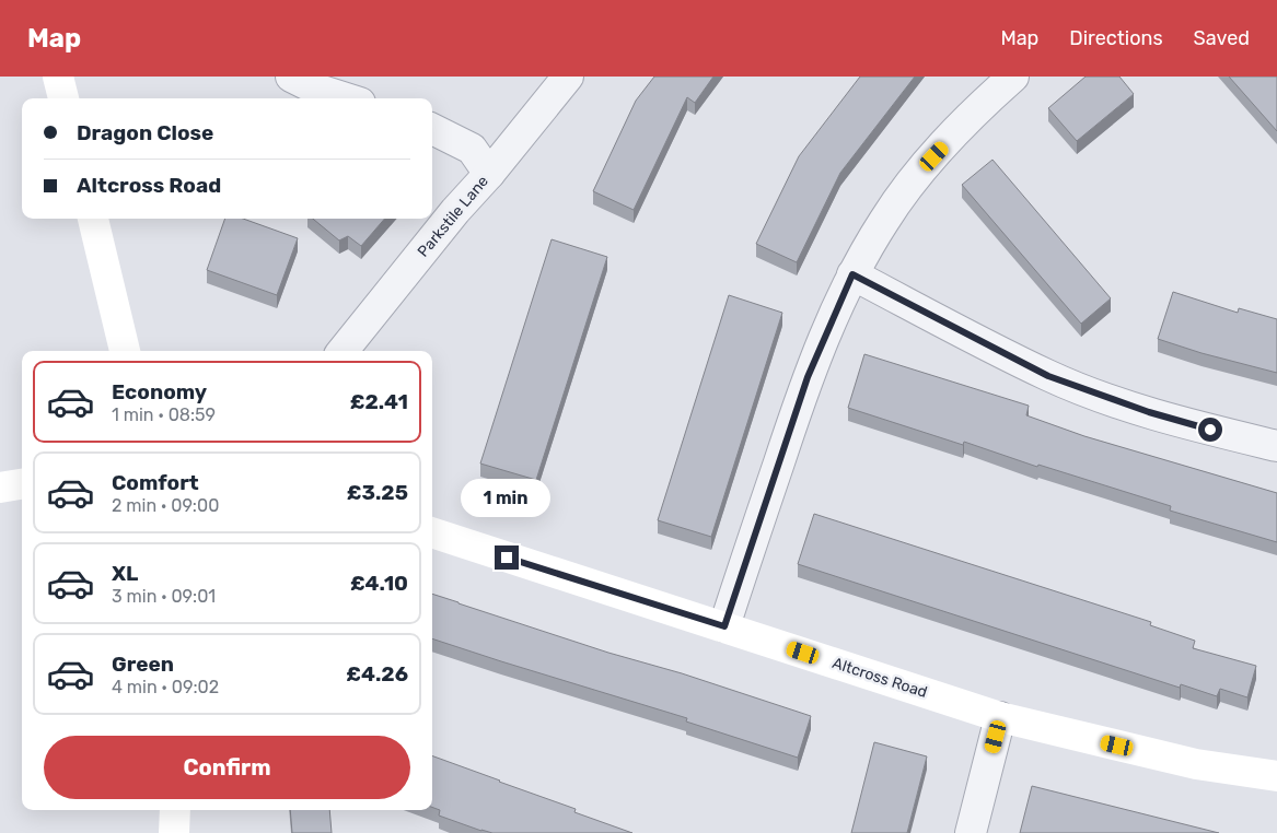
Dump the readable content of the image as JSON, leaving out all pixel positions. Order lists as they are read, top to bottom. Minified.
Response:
{"streets":{"street":["Parkstile Lane","Altcross Road"]},"page":{"header":"Map","nav":["Map","Directions","Saved"],"banner":["Dragon Close","Altcross Road"],"list":[{"name":"Economy","note":"1 min · 08:59","value":"£2.41"},{"name":"Comfort","note":"2 min · 09:00","value":"£3.25"},{"name":"XL","note":"3 min · 09:01","value":"£4.10"},{"name":"Green","note":"4 min · 09:02","value":"£4.26"}],"bubble":"1 min","buttons":"Confirm"}}
